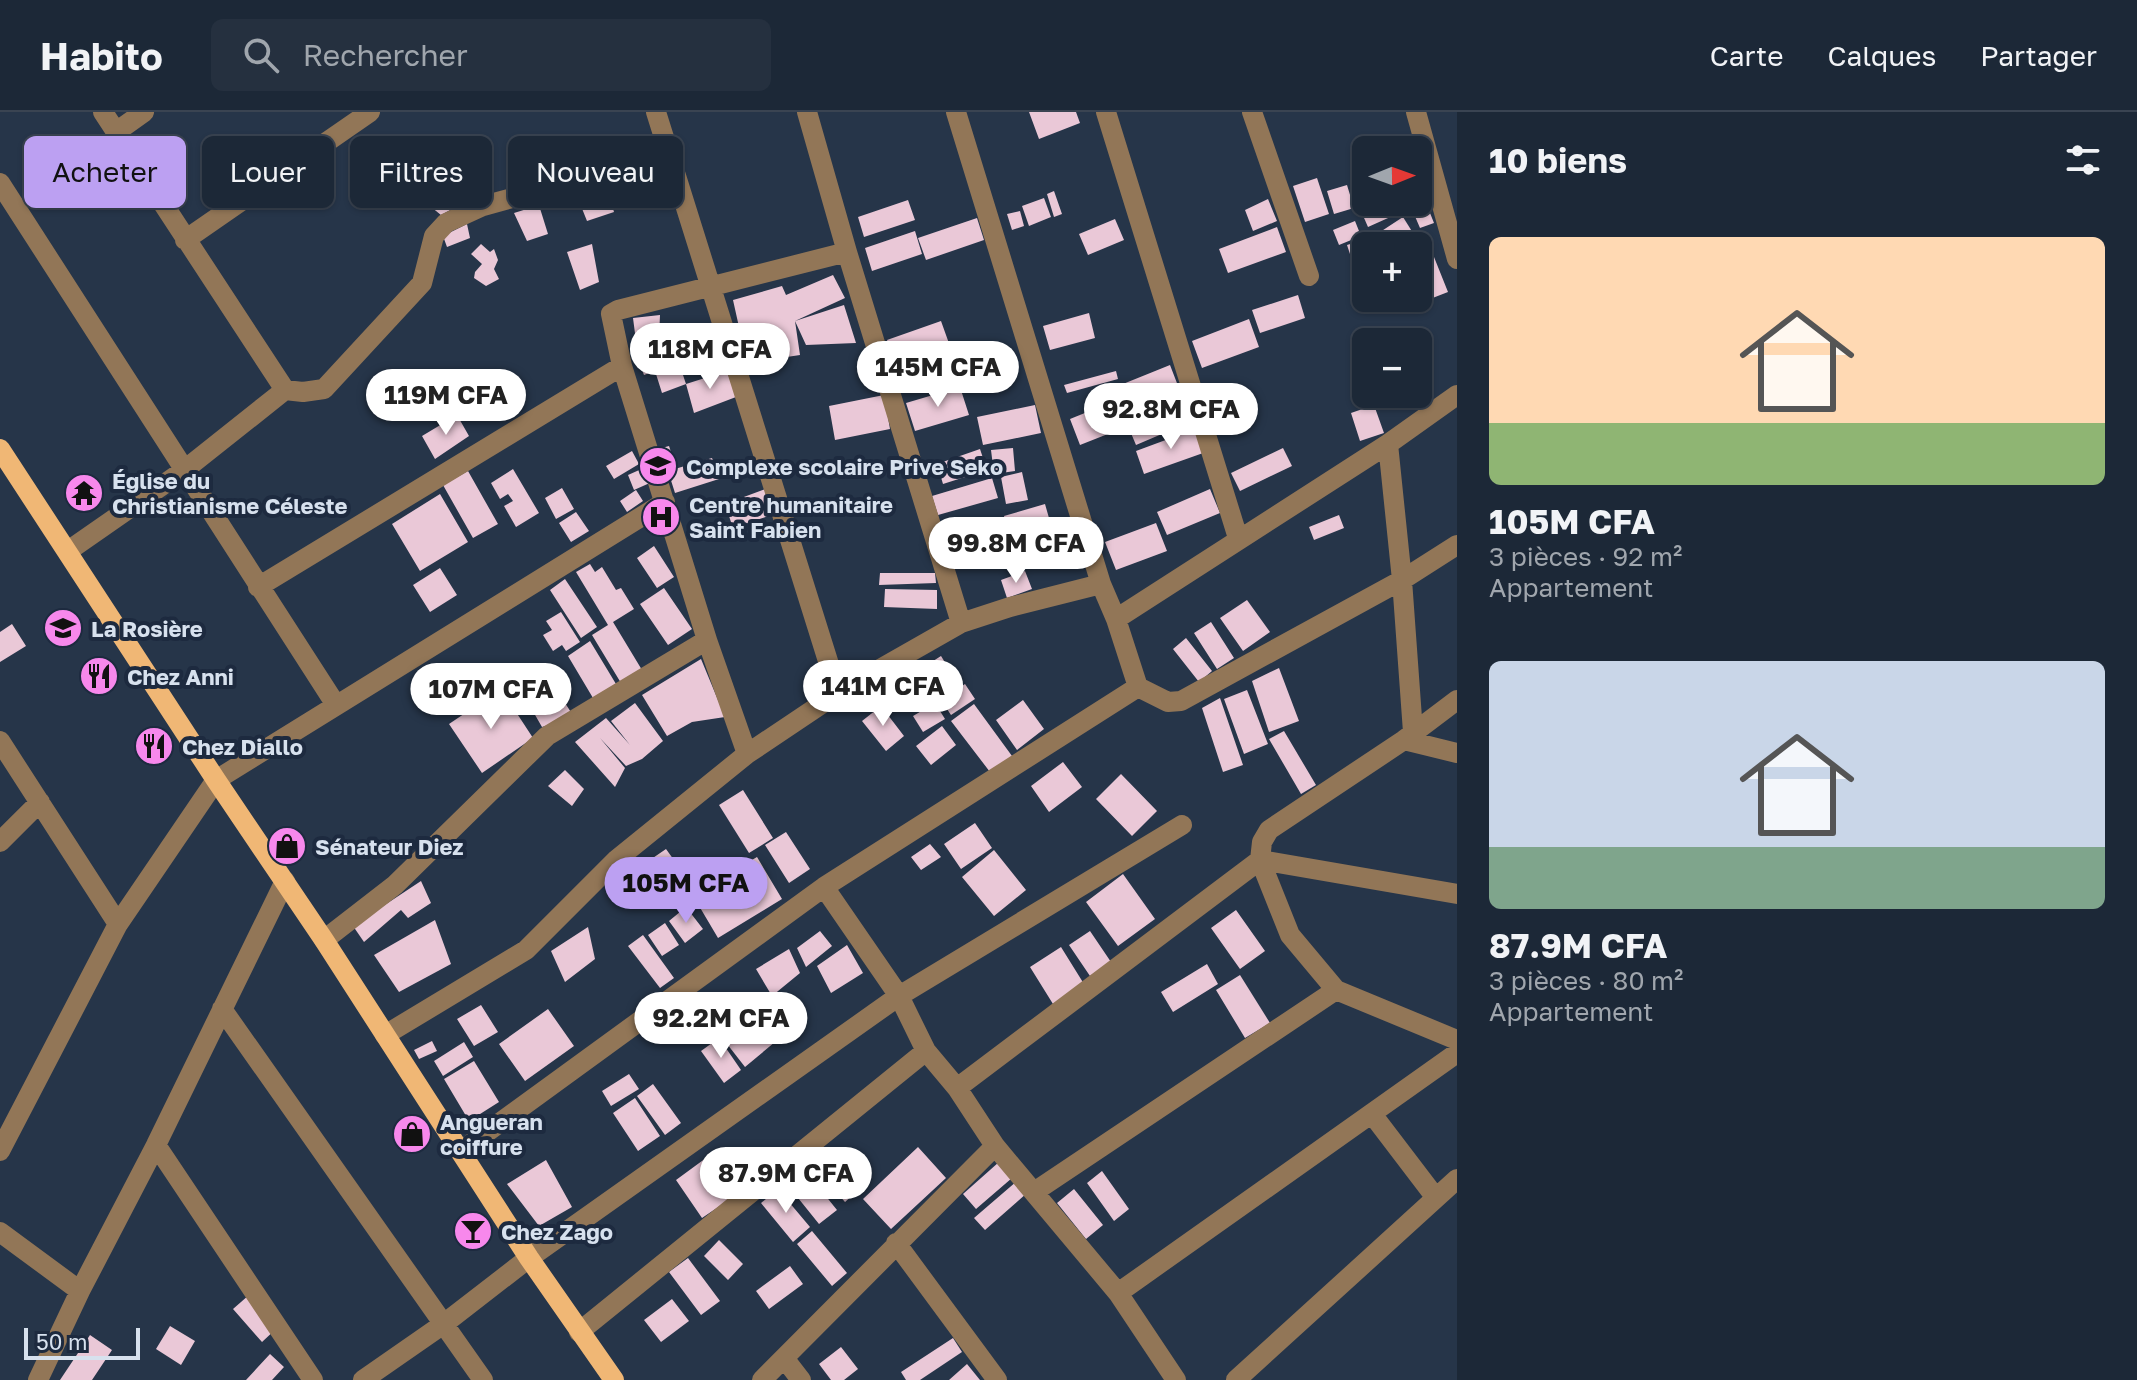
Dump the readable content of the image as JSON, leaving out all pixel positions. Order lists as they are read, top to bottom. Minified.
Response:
{"places":{"school or university":["Complexe scolaire Prive Seko","La Rosière"],"temple":["Église du Christianisme Céleste"],"hospital":["Centre humanitaire Saint Fabien"],"restaurant":["Chez Anni","Chez Diallo"],"shop":["Sénateur Diez","Angueran coiffure"],"bar":["Chez Zago"]},"scale_bar":"50 m","north":"right","page":{"header":"Habito","search":"Rechercher","nav":["Carte","Calques","Partager"],"heading":"10 biens","map_buttons":["+","−"],"chip":["Acheter","Louer","Filtres","Nouveau"],"list":[{"name":"105M CFA","note":"3 pièces · 92 m² · Appartement"},{"name":"87.9M CFA","note":"3 pièces · 80 m² · Appartement"}],"price":["118M CFA","145M CFA","119M CFA","92.8M CFA","99.8M CFA","141M CFA","107M CFA","105M CFA","92.2M CFA","87.9M CFA"],"scale":"50 m"}}
